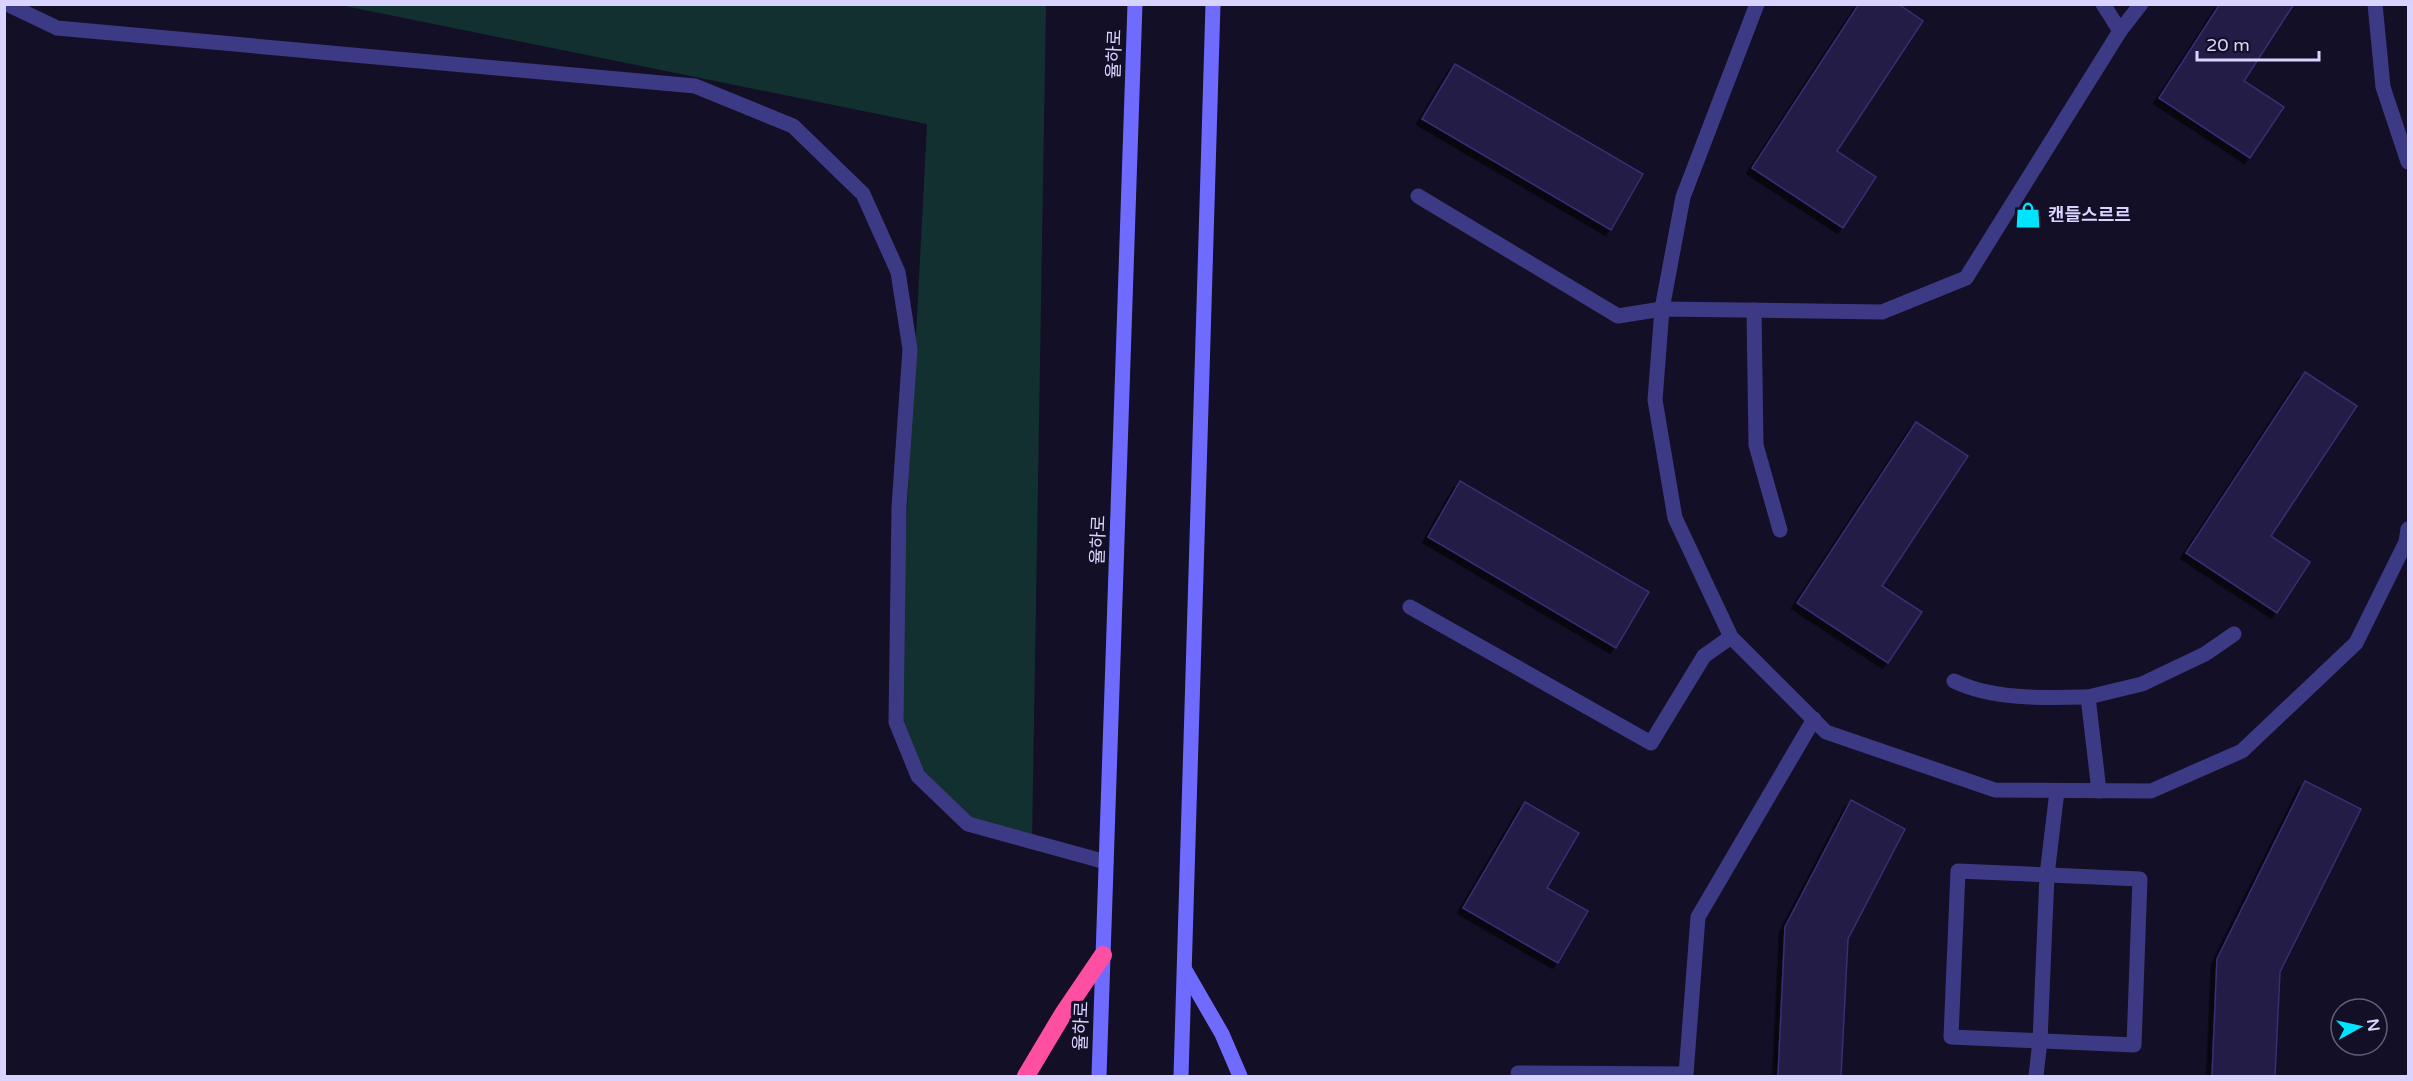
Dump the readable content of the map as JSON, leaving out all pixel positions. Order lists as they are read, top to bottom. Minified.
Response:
{"streets":{"main road":["율하로"]},"places":{"shop":["캔들스르르"]},"scale_bar":"20 m","north":"right"}
